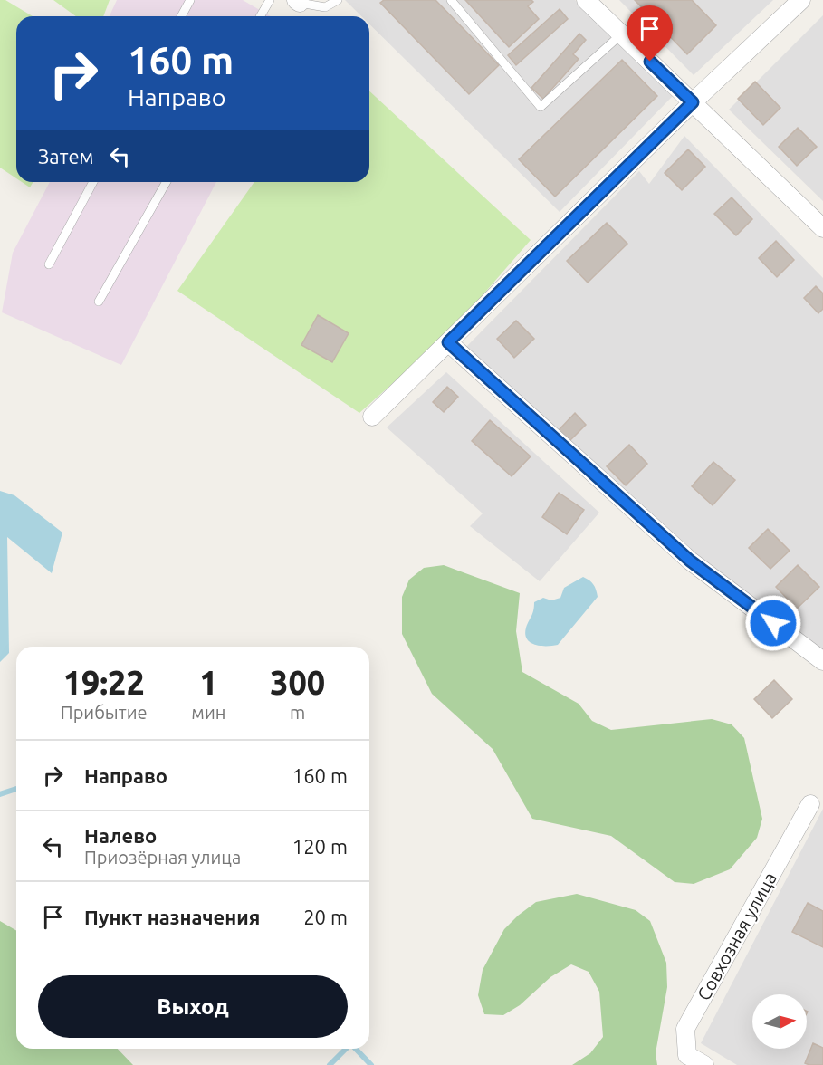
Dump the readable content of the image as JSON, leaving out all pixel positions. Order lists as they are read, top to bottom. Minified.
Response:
{"streets":{"street":["Совхозная улица"]},"north":"right","page":{"turn":["160 m","Направо"],"then":"Затем","eta":["19:22","Прибытие","1","мин","300","m"],"list":[{"name":"Направо","value":"160 m"},{"name":"Налево","note":"Приозёрная улица","value":"120 m"},{"name":"Пункт назначения","value":"20 m"}],"buttons":"Выход"}}
